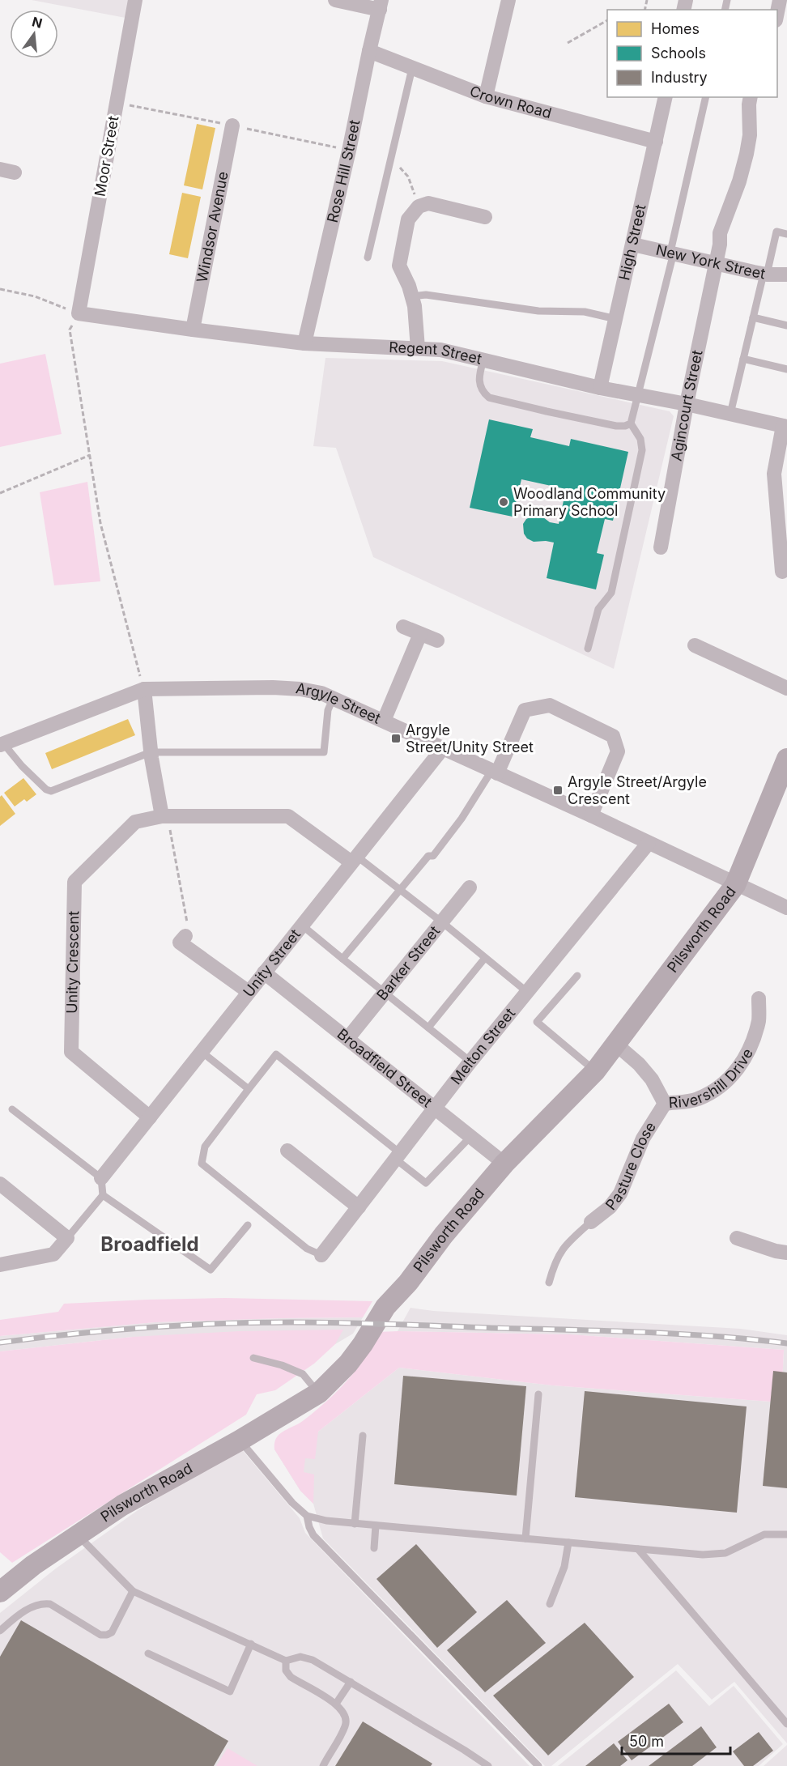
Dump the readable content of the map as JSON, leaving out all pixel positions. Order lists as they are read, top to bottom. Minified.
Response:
{"streets":{"street":["Crown Road","Moor Street","Rose Hill Street","Windsor Avenue","High Street","New York Street","Regent Street","Agincourt Street","Argyle Street","Pilsworth Road","Unity Crescent","Unity Street","Barker Street","Melton Street","Broadfield Street","Rivershill Drive","Pasture Close"]},"crossings":[["Crown Road","Rose Hill Street"],["Crown Road","High Street"],["Moor Street","Regent Street"],["Rose Hill Street","Regent Street"],["Windsor Avenue","Regent Street"],["High Street","New York Street"],["High Street","Regent Street"],["New York Street","Agincourt Street"],["Regent Street","Agincourt Street"],["Argyle Street","Pilsworth Road"],["Argyle Street","Unity Street"],["Argyle Street","Melton Street"],["Pilsworth Road","Broadfield Street"],["Pilsworth Road","Rivershill Drive"],["Unity Crescent","Unity Street"],["Unity Street","Broadfield Street"],["Barker Street","Broadfield Street"],["Melton Street","Broadfield Street"],["Rivershill Drive","Pasture Close"]],"districts":["Broadfield"],"places":{"other":["Woodland Community Primary School"],"transit":["Argyle Street/Unity Street","Argyle Street/Argyle Crescent"]},"legend":["Homes","Schools","Industry"],"scale_bar":"50 m","north":"top"}
